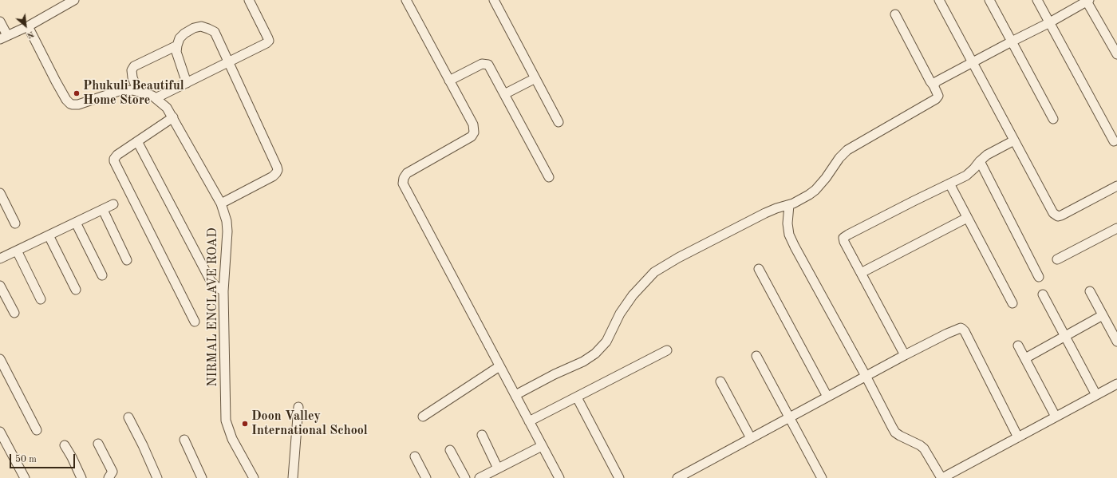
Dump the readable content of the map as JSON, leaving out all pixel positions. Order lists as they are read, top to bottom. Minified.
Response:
{"streets":{"street":["NIRMAL ENCLAVE ROAD"]},"places":["Phukuli Beautiful Home Store","Doon Valley International School"],"scale_bar":"50 m","north":"bottom right"}
